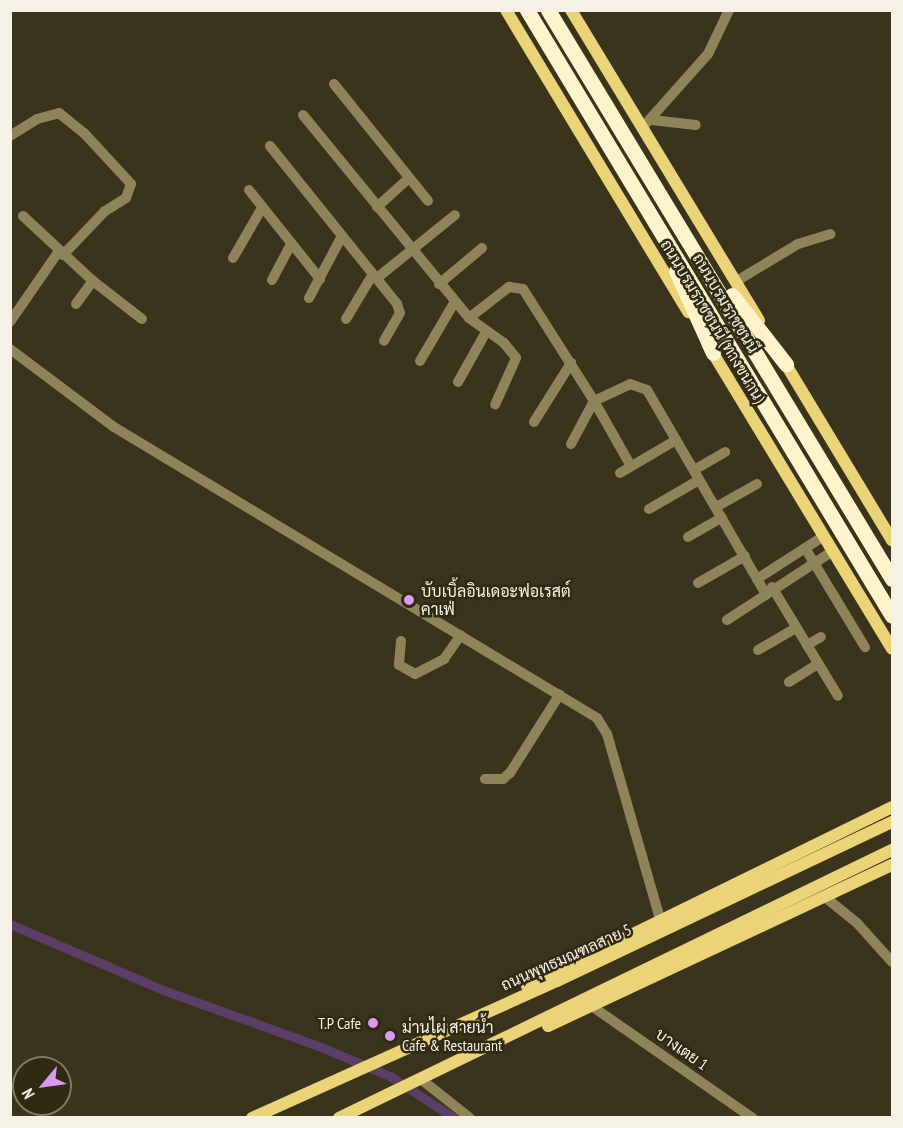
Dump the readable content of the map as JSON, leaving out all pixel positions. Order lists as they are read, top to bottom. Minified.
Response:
{"streets":{"highway":["ถนนบรมราชชนนี"],"main road":["ถนนบรมราชชนนี (ทางขนาน)","ถนนพุทธมณฑลสาย 5"],"street":["บางเตย 1"]},"places":["บับเบิ้ลอินเดอะฟอเรสต์ คาเฟ่","T.P Cafe","ม่านไผ่ สายน้ำ Cafe & Restaurant"],"north":"bottom left"}
